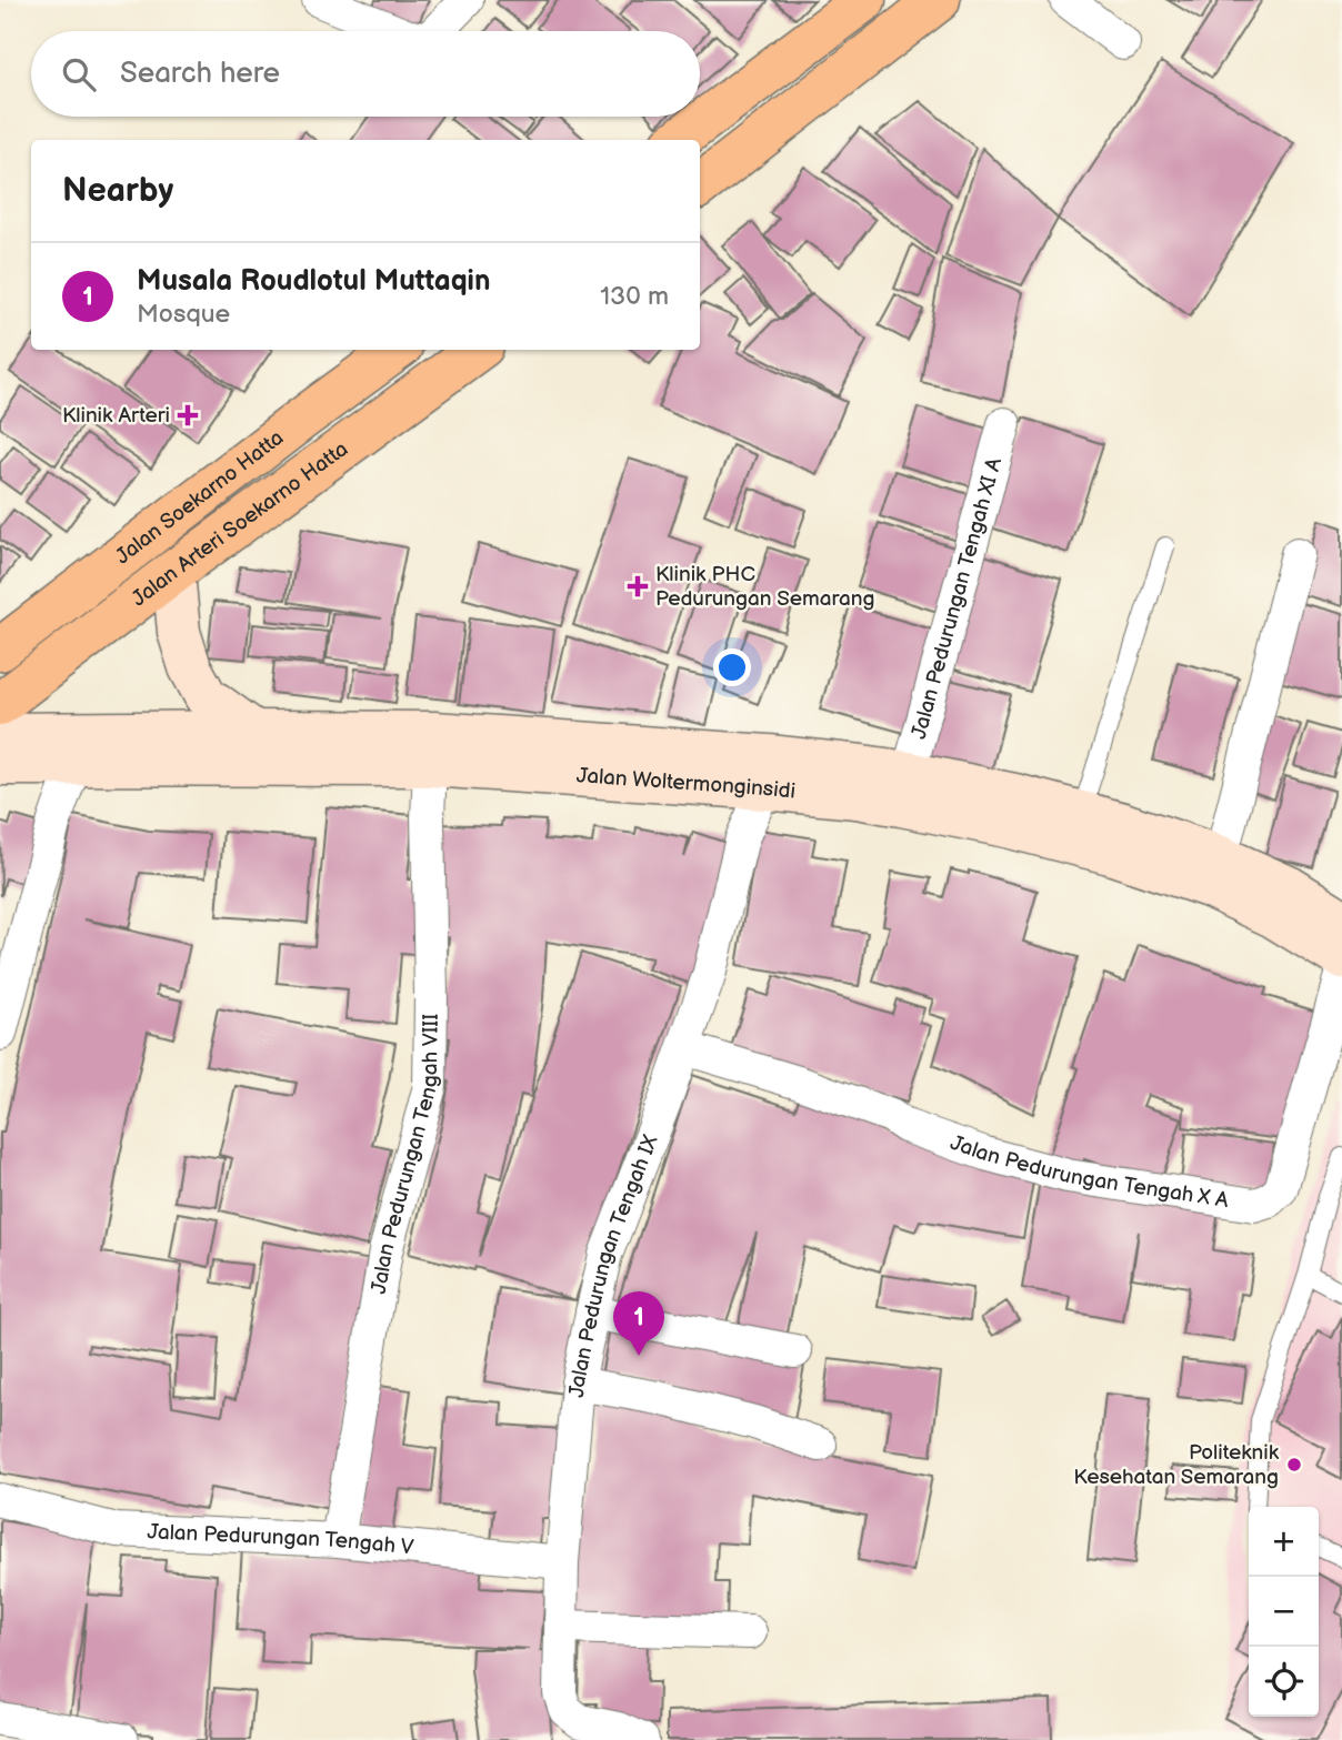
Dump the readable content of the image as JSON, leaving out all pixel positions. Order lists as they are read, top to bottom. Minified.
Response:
{"streets":{"main road":["Jalan Soekarno Hatta","Jalan Arteri Soekarno Hatta","Jalan Woltermonginsidi"],"street":["Jalan Pedurungan Tengah XI A","Jalan Pedurungan Tengah VIII","Jalan Pedurungan Tengah X A","Jalan Pedurungan Tengah IX","Jalan Pedurungan Tengah V"]},"crossings":[["Jalan Pedurungan Tengah XI A","Jalan Woltermonginsidi"],["Jalan Woltermonginsidi","Jalan Pedurungan Tengah VIII"],["Jalan Woltermonginsidi","Jalan Pedurungan Tengah IX"],["Jalan Pedurungan Tengah VIII","Jalan Pedurungan Tengah V"],["Jalan Pedurungan Tengah X A","Jalan Pedurungan Tengah IX"],["Jalan Pedurungan Tengah IX","Jalan Pedurungan Tengah V"]],"places":{"health":["Klinik Arteri","Klinik PHC Pedurungan Semarang"],"other":["Politeknik Kesehatan Semarang"]},"page":{"search":"Search here","heading":"Nearby","list":[{"mark":"1","name":"Musala Roudlotul Muttaqin","note":"Mosque","value":"130 m"}],"pins":"1","map_buttons":["+","−"]}}
